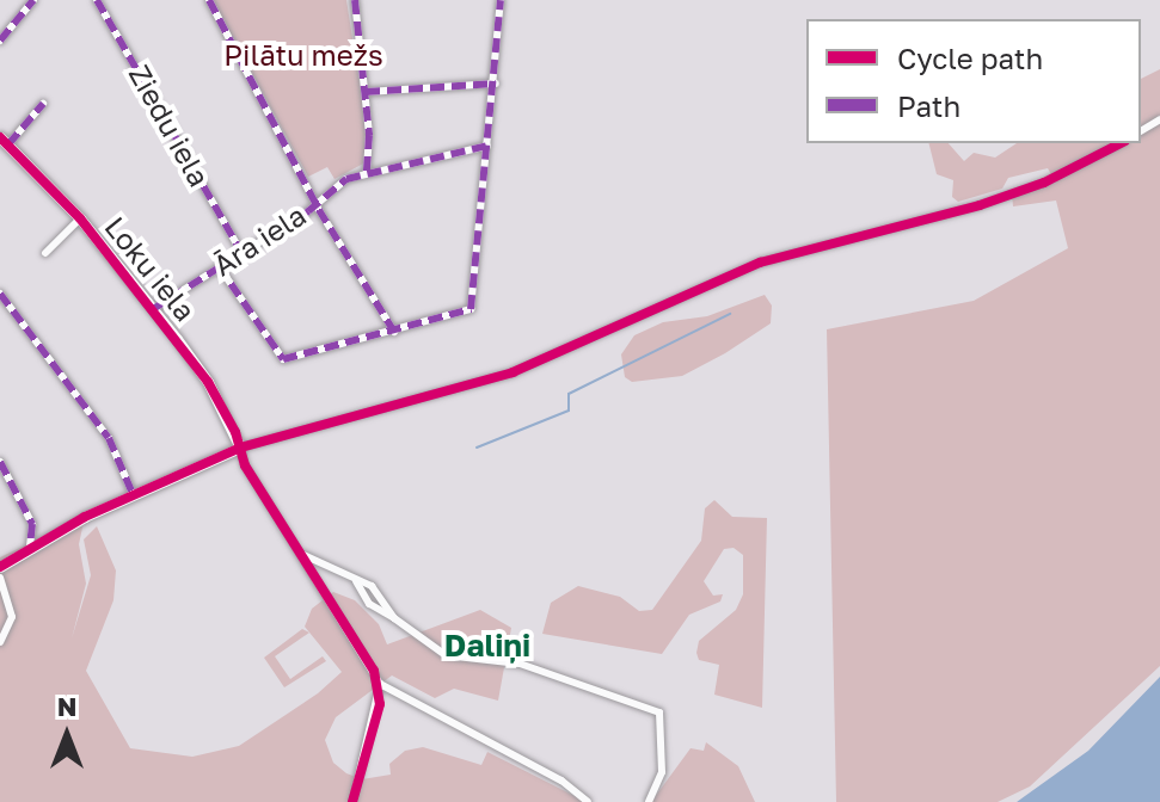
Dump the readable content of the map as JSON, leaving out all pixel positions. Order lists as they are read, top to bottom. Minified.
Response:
{"streets":{"street":["Ziedu iela","Āra iela","Loku iela"]},"crossings":[["Ziedu iela","Āra iela"],["Āra iela","Loku iela"]],"districts":["Daliņi"],"parks":["Pilātu mežs"],"legend":["Cycle path","Path"],"north":"top"}
